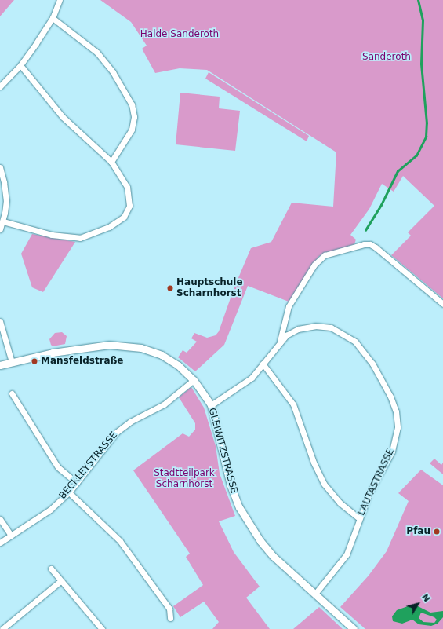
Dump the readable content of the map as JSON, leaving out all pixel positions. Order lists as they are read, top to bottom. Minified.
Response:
{"streets":{"street":["GLEIWITZSTRASSE","BECKLEYSTRASSE","LAUTASTRASSE"]},"crossings":[["GLEIWITZSTRASSE","BECKLEYSTRASSE"],["GLEIWITZSTRASSE","LAUTASTRASSE"]],"parks":["Halde Sanderoth","Sanderoth","Stadtteilpark Scharnhorst"],"places":["Hauptschule Scharnhorst","Mansfeldstraße","Pfau"],"north":"top right"}
